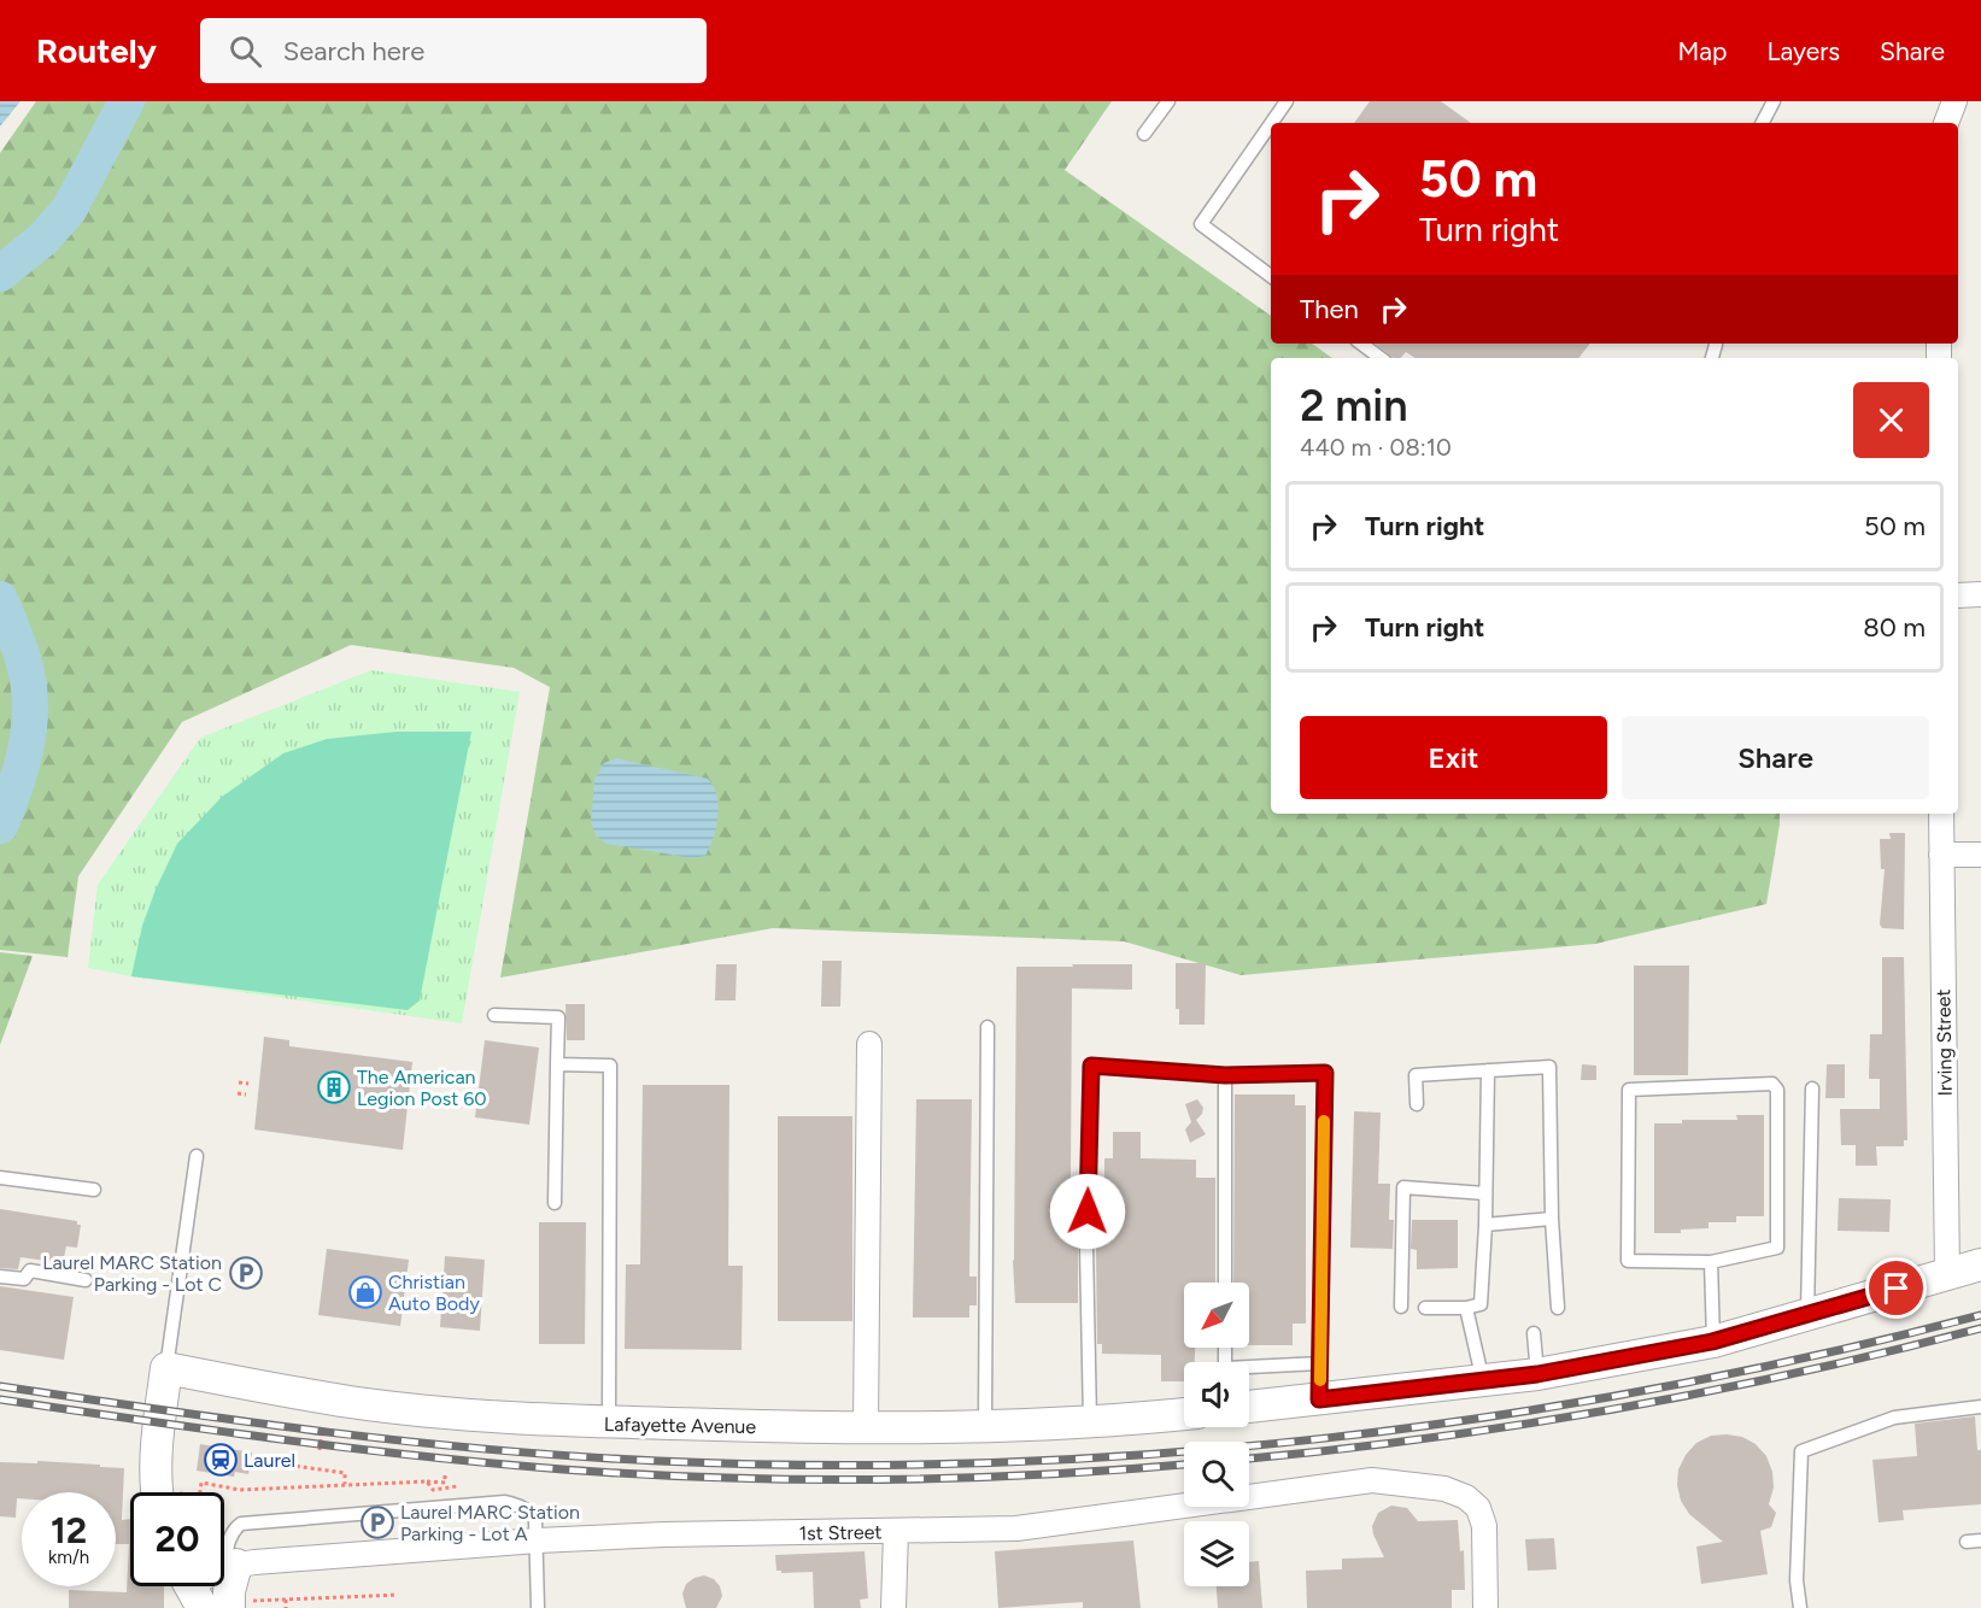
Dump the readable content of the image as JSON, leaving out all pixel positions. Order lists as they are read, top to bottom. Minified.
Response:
{"streets":{"street":["Irving Street","Lafayette Avenue","1st Street"]},"places":{"building":["The American Legion Post 60"],"parking":["Laurel MARC Station Parking - Lot C","Laurel MARC Station Parking - Lot A"],"shop":["Christian Auto Body"],"station":["Laurel"]},"north":"bottom left","page":{"header":"Routely","search":"Search here","nav":["Map","Layers","Share"],"turn":["50 m","Turn right"],"then":"Then","heading":["2 min","440 m · 08:10"],"list":[{"name":"Turn right","value":"50 m"},{"name":"Turn right","value":"80 m"}],"buttons":["Exit","Share"],"speed":"12 km/h","limit":"20"}}
